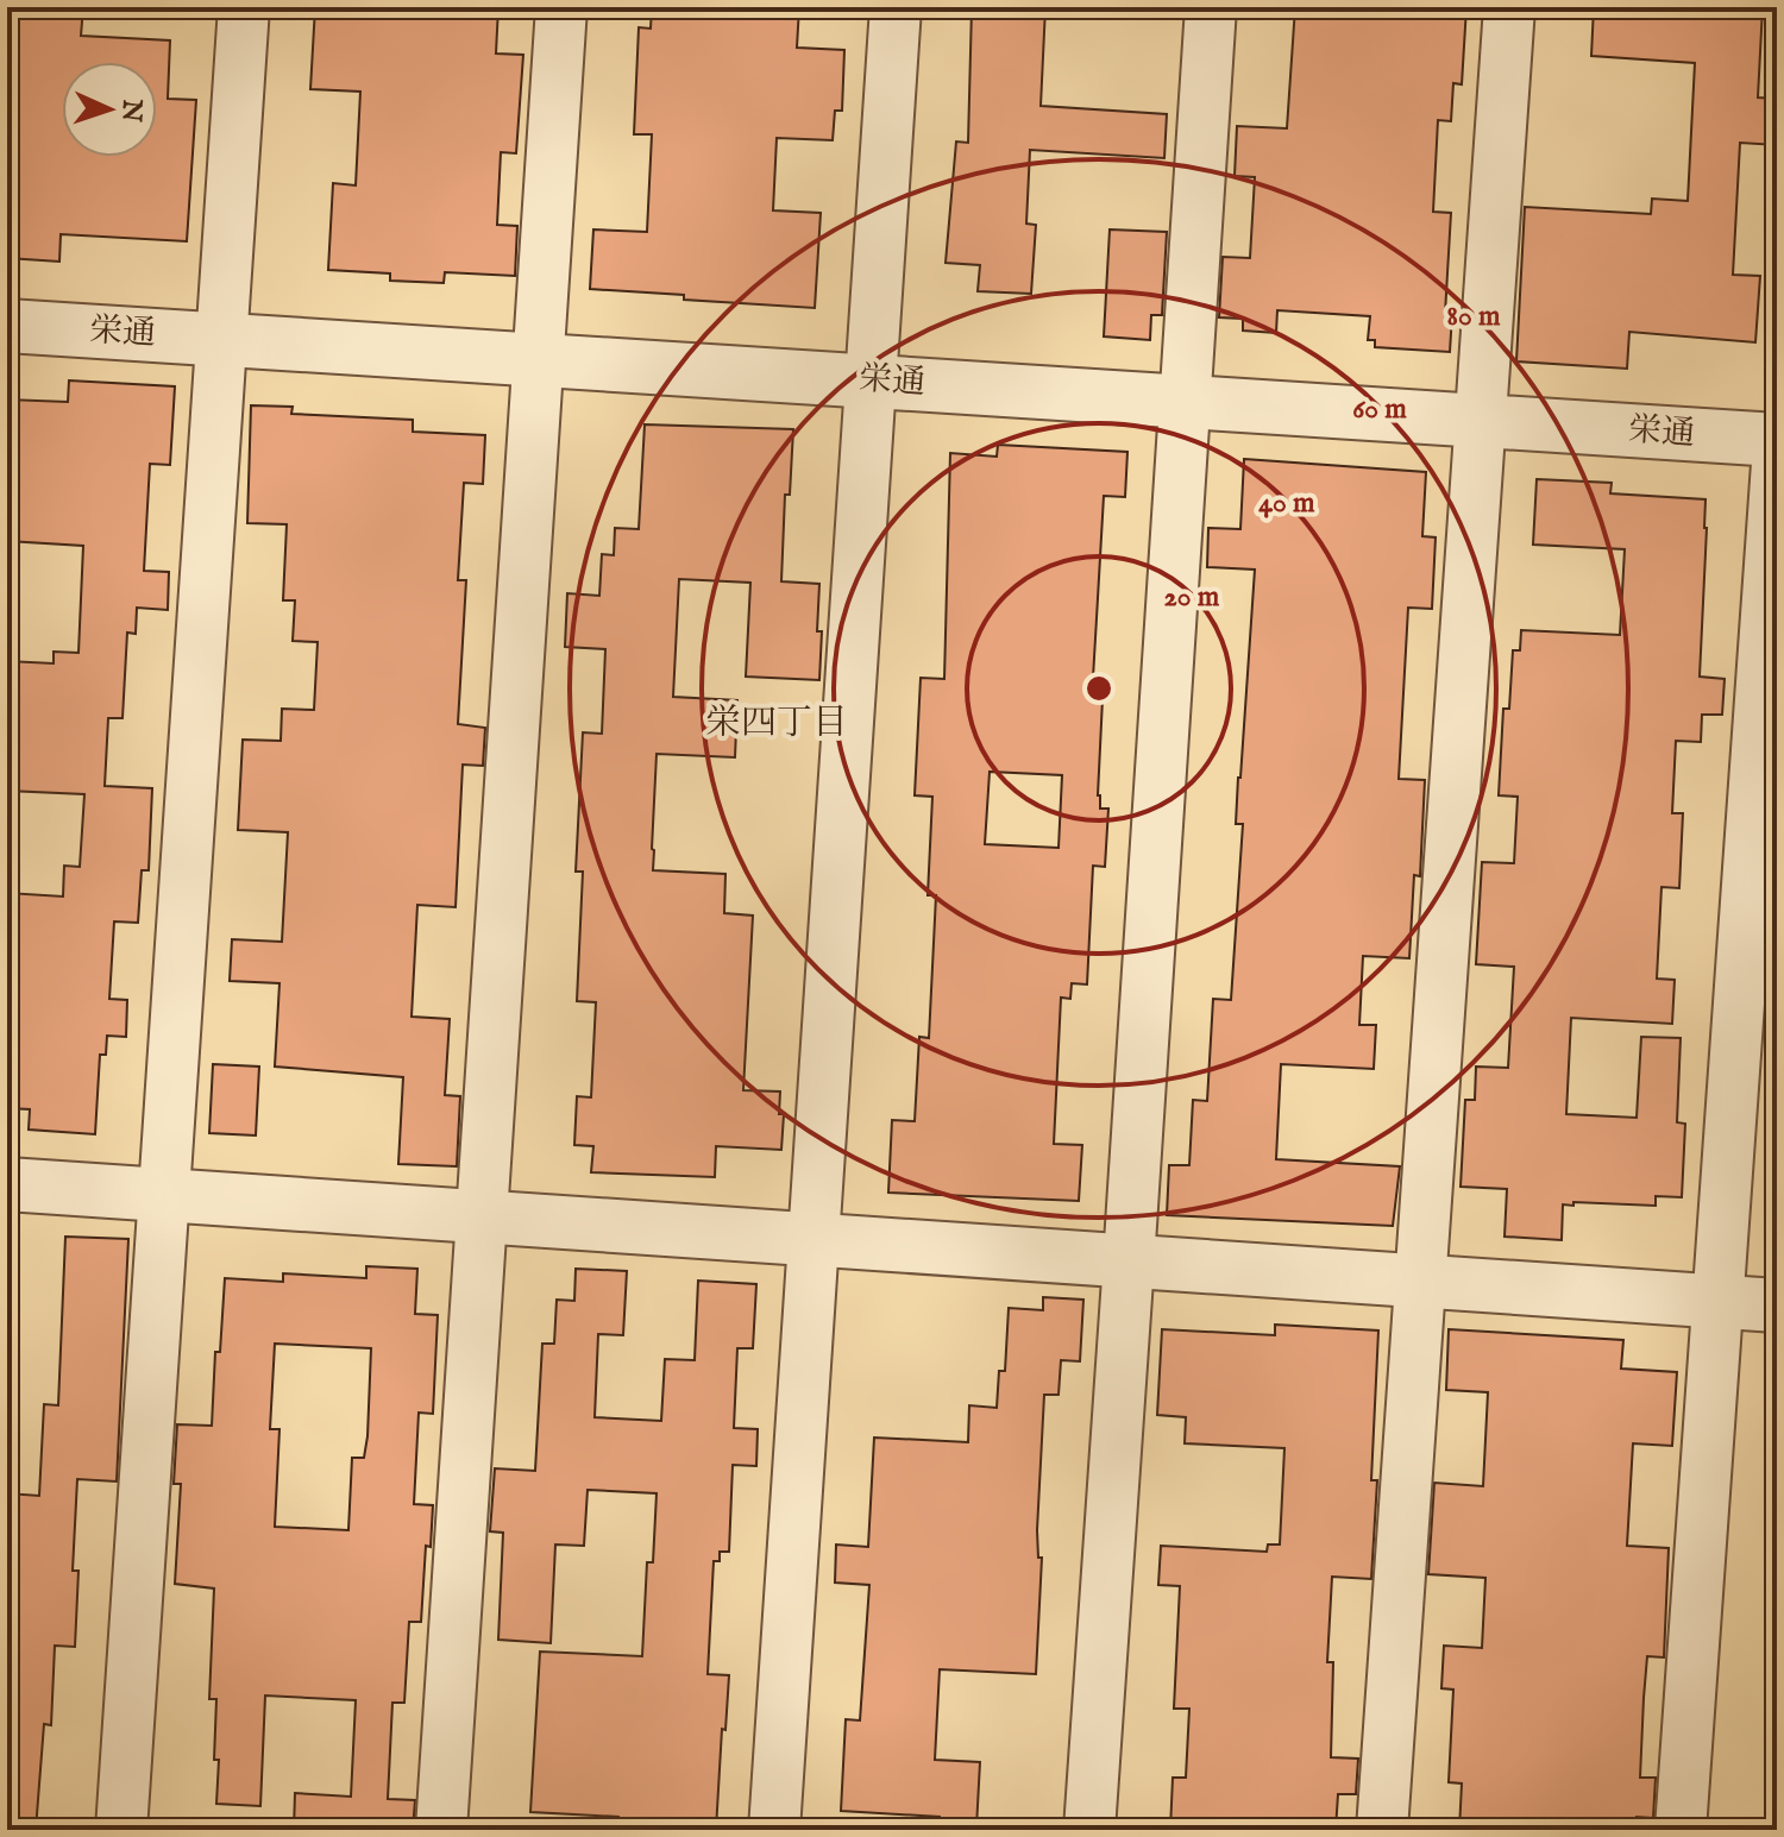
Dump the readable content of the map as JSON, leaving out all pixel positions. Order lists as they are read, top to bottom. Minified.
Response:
{"streets":{"street":["栄通"]},"districts":["栄四丁目"],"north":"right","rings":["80 m","60 m","40 m","20 m"]}
